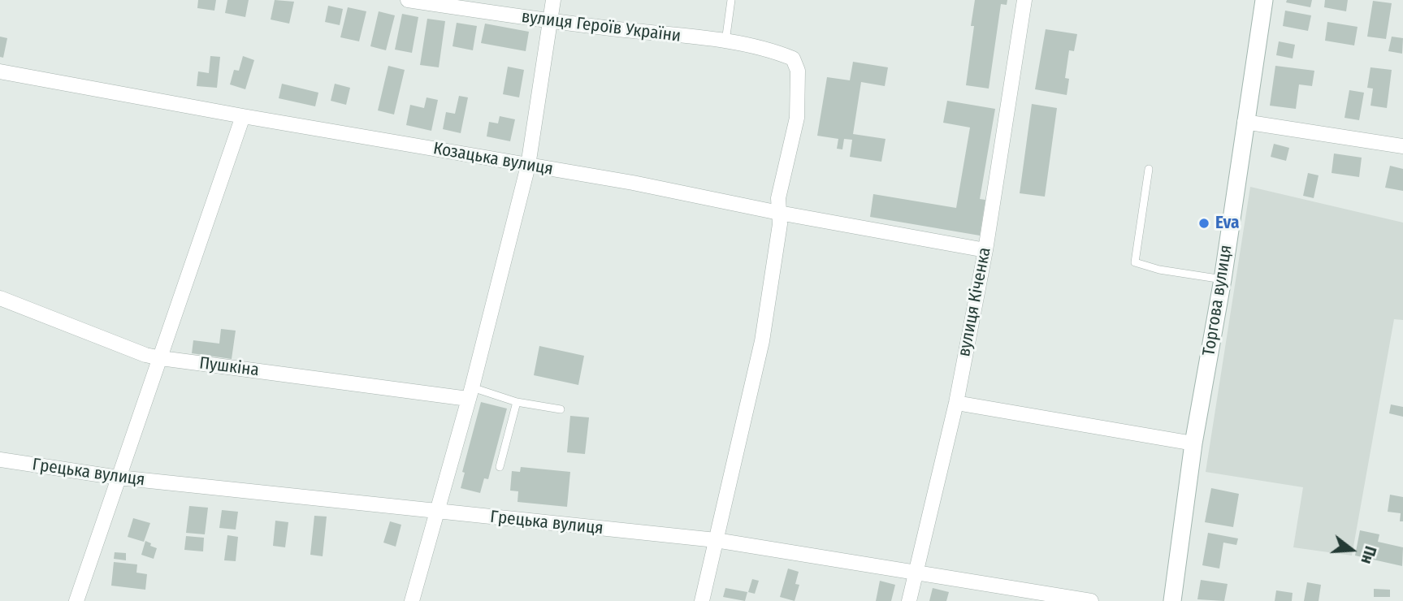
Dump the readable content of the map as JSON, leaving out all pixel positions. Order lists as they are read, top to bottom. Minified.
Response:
{"streets":{"main road":["Торгова вулиця"],"street":["вулиця Героїв України","Козацька вулиця","вулиця Кіченка","Пушкіна","Грецька вулиця"]},"crossings":[["вулиця Героїв України","Козацька вулиця"],["Козацька вулиця","вулиця Кіченка"],["вулиця Кіченка","Грецька вулиця"]],"places":["Eva"],"north":"right"}
